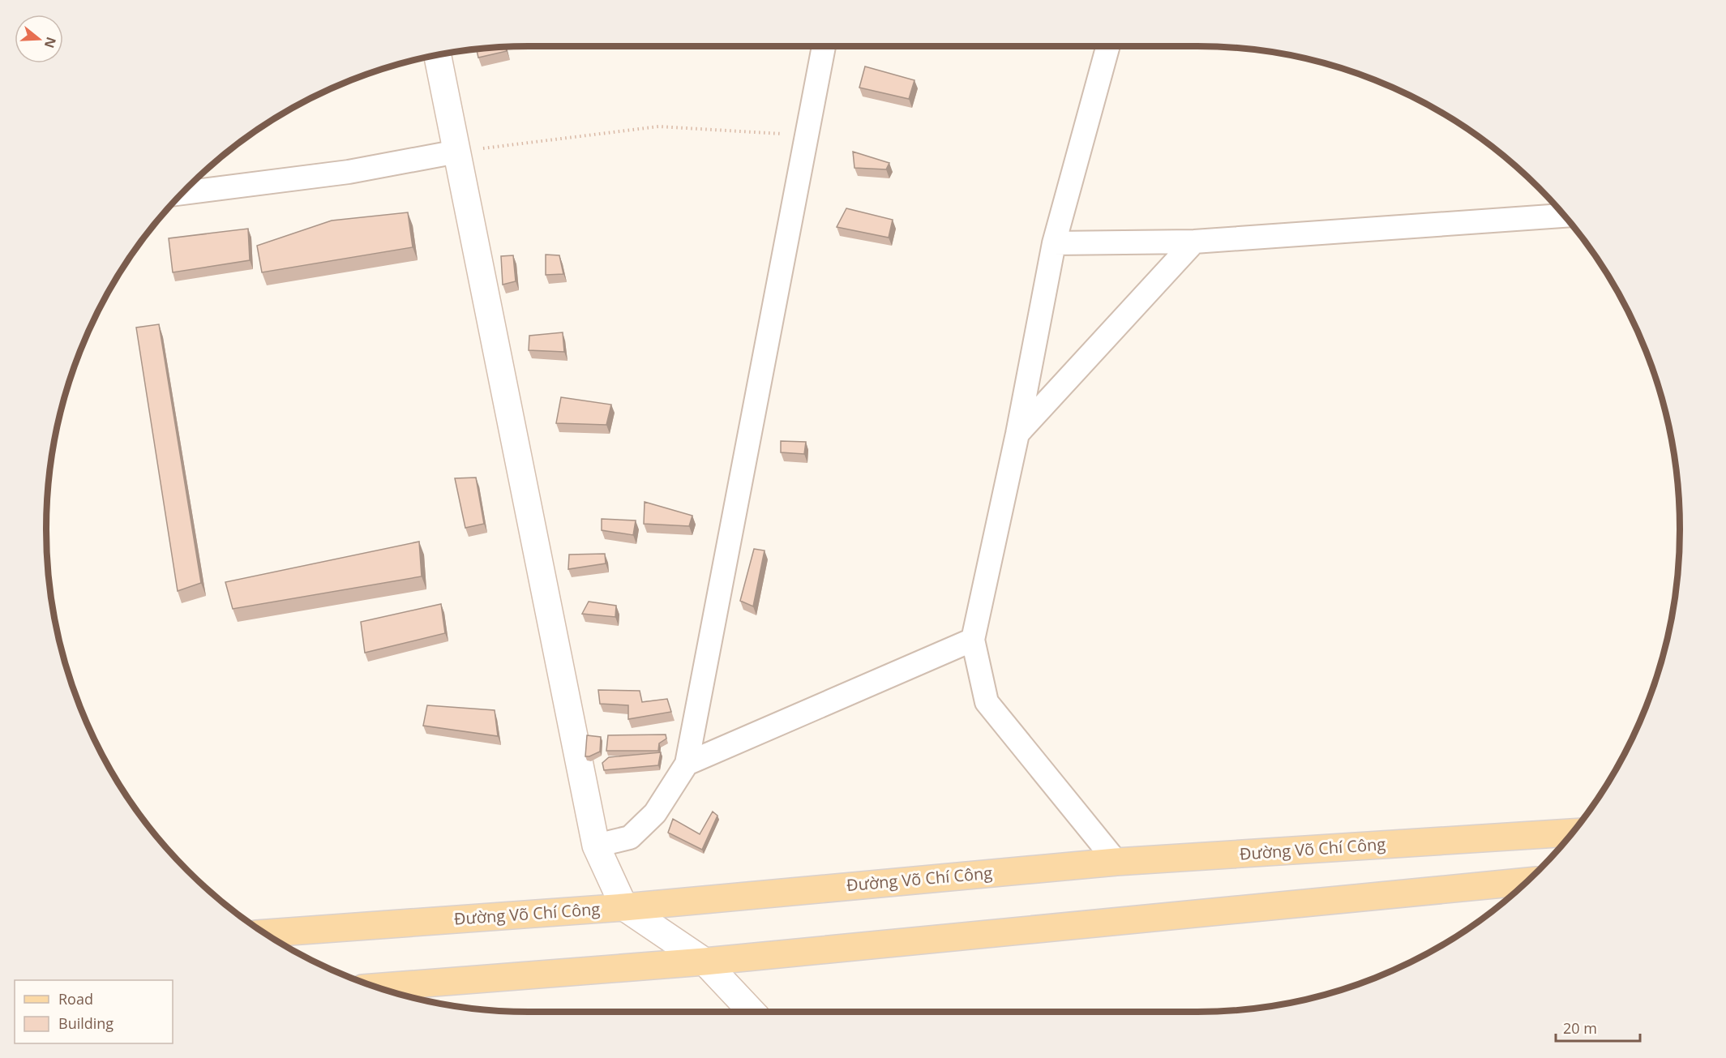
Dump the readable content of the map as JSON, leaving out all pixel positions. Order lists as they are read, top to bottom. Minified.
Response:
{"streets":{"main road":["Đường Võ Chí Công"]},"legend":["Road","Building"],"scale_bar":"20 m","north":"right"}
